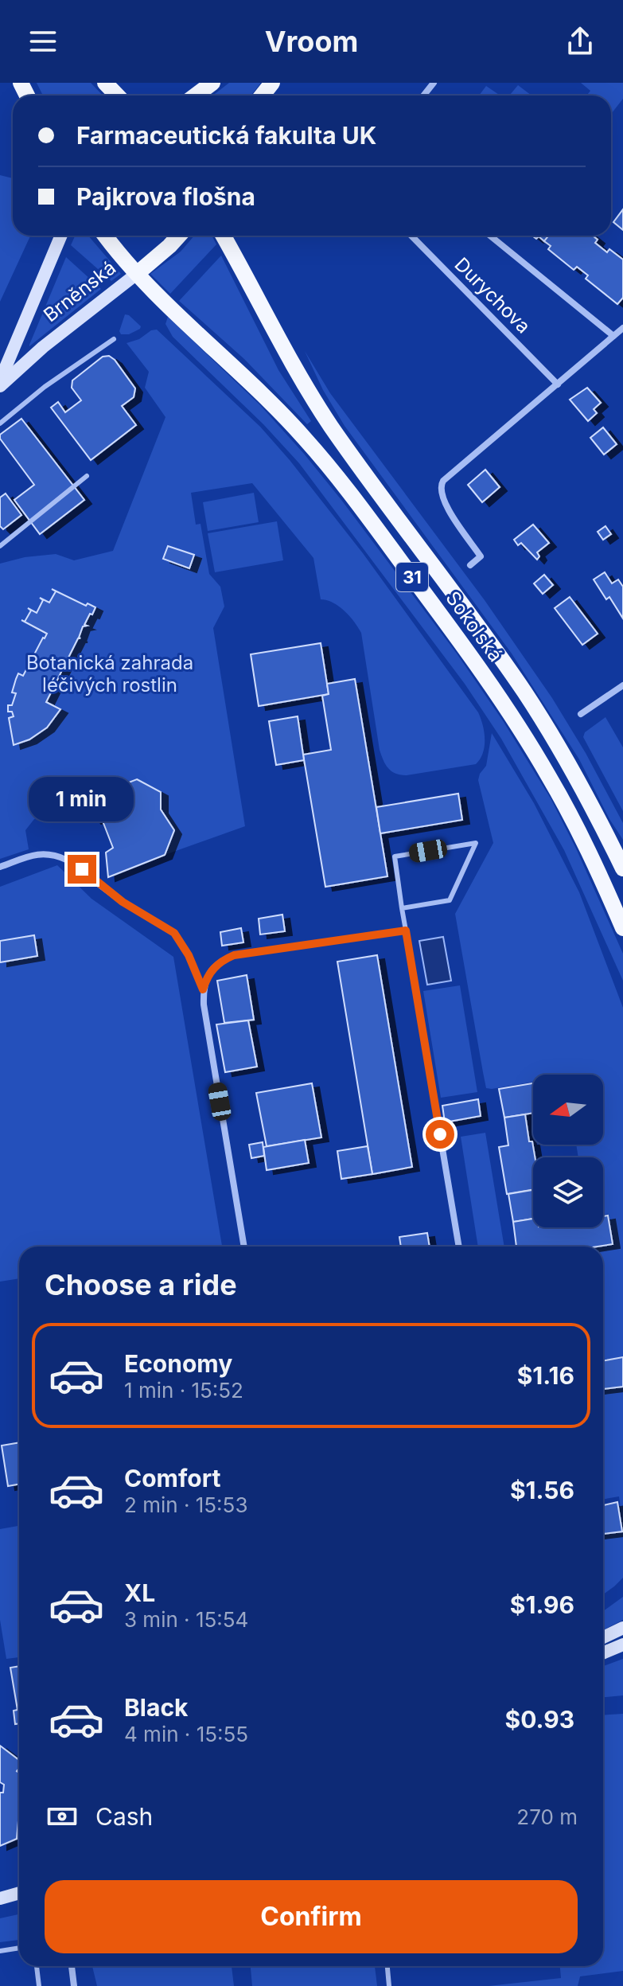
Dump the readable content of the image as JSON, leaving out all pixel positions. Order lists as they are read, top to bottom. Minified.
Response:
{"streets":{"main road":["Brněnská","31","Sokolská"],"street":["Durychova"]},"crossings":[["Brněnská","31"],["Brněnská","Sokolská"],["Durychova","Sokolská"],["31","Sokolská"]],"parks":["Botanická zahrada léčivých rostlin"],"north":"left","page":{"header":"Vroom","banner":["Farmaceutická fakulta UK","Pajkrova flošna"],"bubble":"1 min","heading":"Choose a ride","list":[{"name":"Economy","note":"1 min · 15:52","value":"$1.16"},{"name":"Comfort","note":"2 min · 15:53","value":"$1.56"},{"name":"XL","note":"3 min · 15:54","value":"$1.96"},{"name":"Black","note":"4 min · 15:55","value":"$0.93"}],"pay":["Cash","270 m"],"buttons":"Confirm"}}
